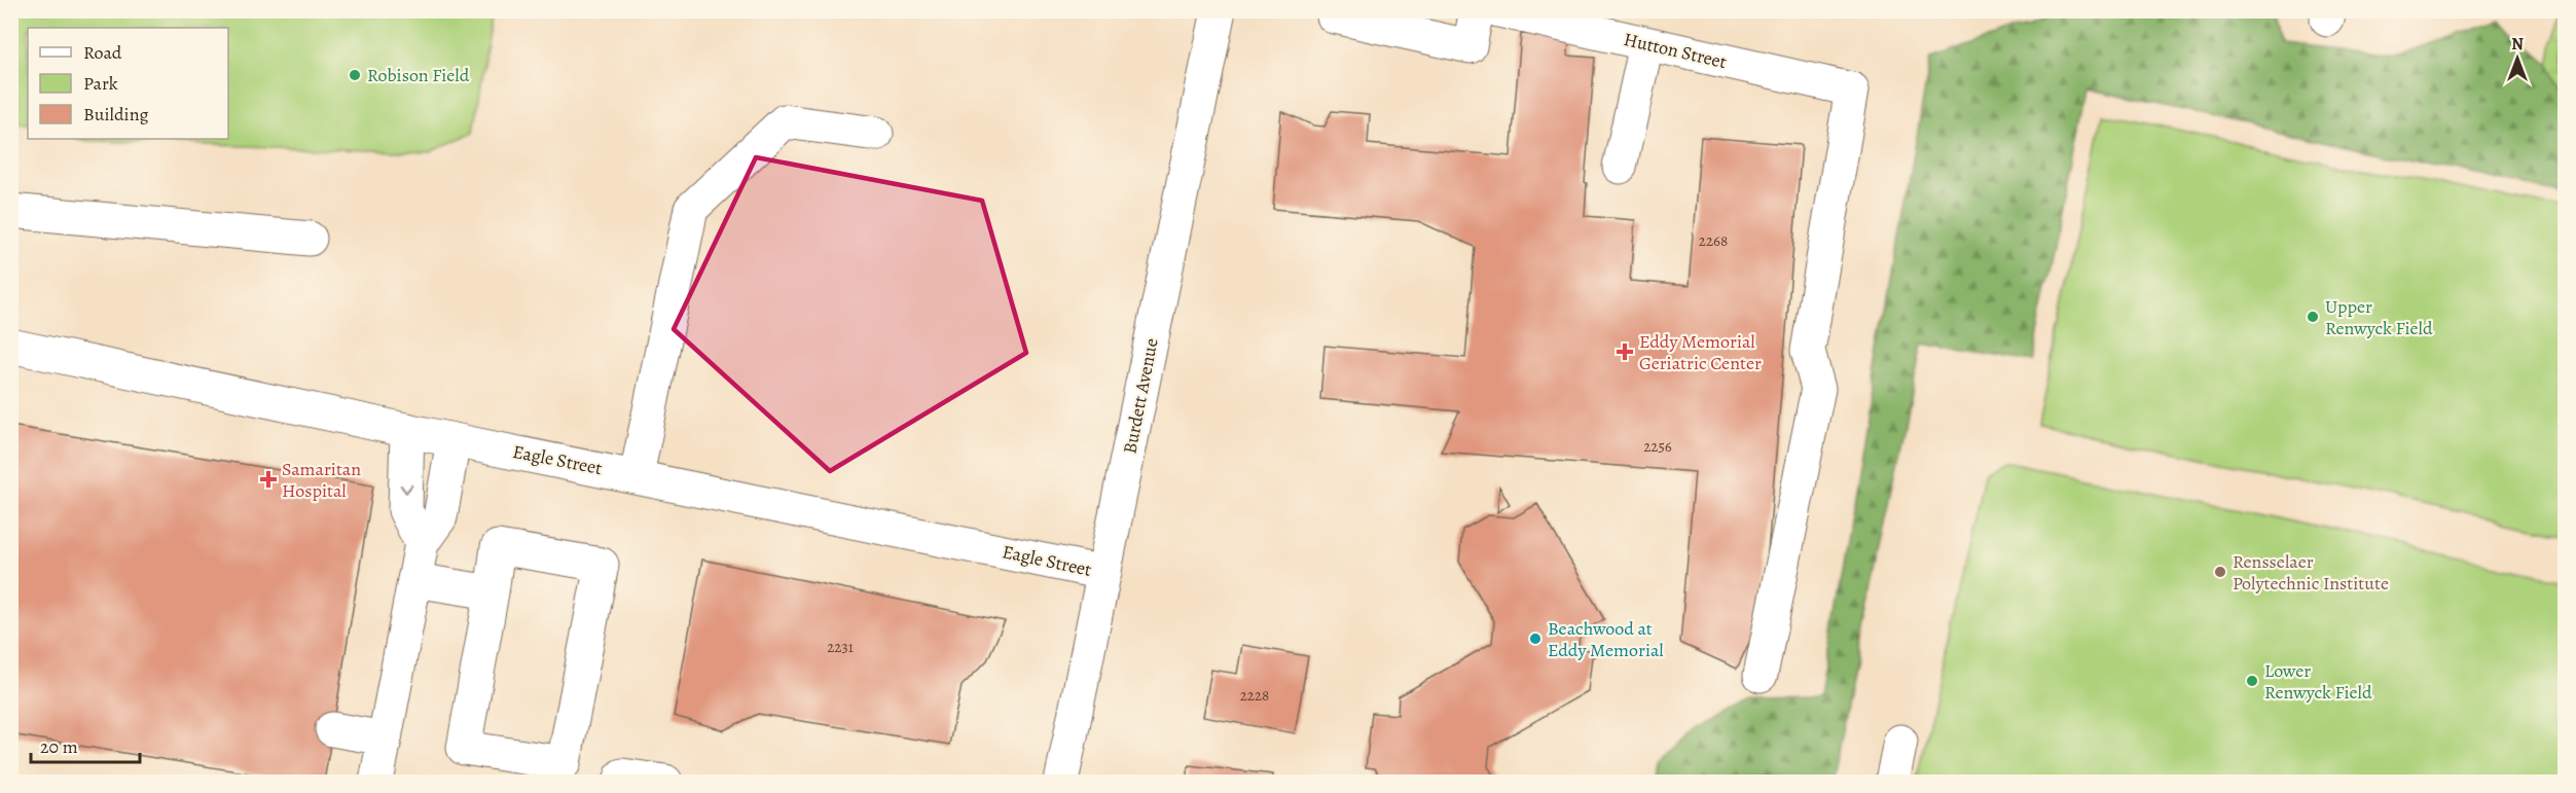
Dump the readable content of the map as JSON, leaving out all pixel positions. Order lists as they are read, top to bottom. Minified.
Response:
{"streets":{"street":["Hutton Street","Burdett Avenue","Eagle Street"]},"crossings":[["Burdett Avenue","Eagle Street"]],"places":{"other":["Robison Field","Upper Renwyck Field","Rensselaer Polytechnic Institute","Beachwood at Eddy Memorial","Lower Renwyck Field"],"health":["Eddy Memorial Geriatric Center","Samaritan Hospital"]},"house_numbers":["2268","2256","2231","2228"],"legend":["Road","Park","Building"],"scale_bar":"20 m","north":"top"}
